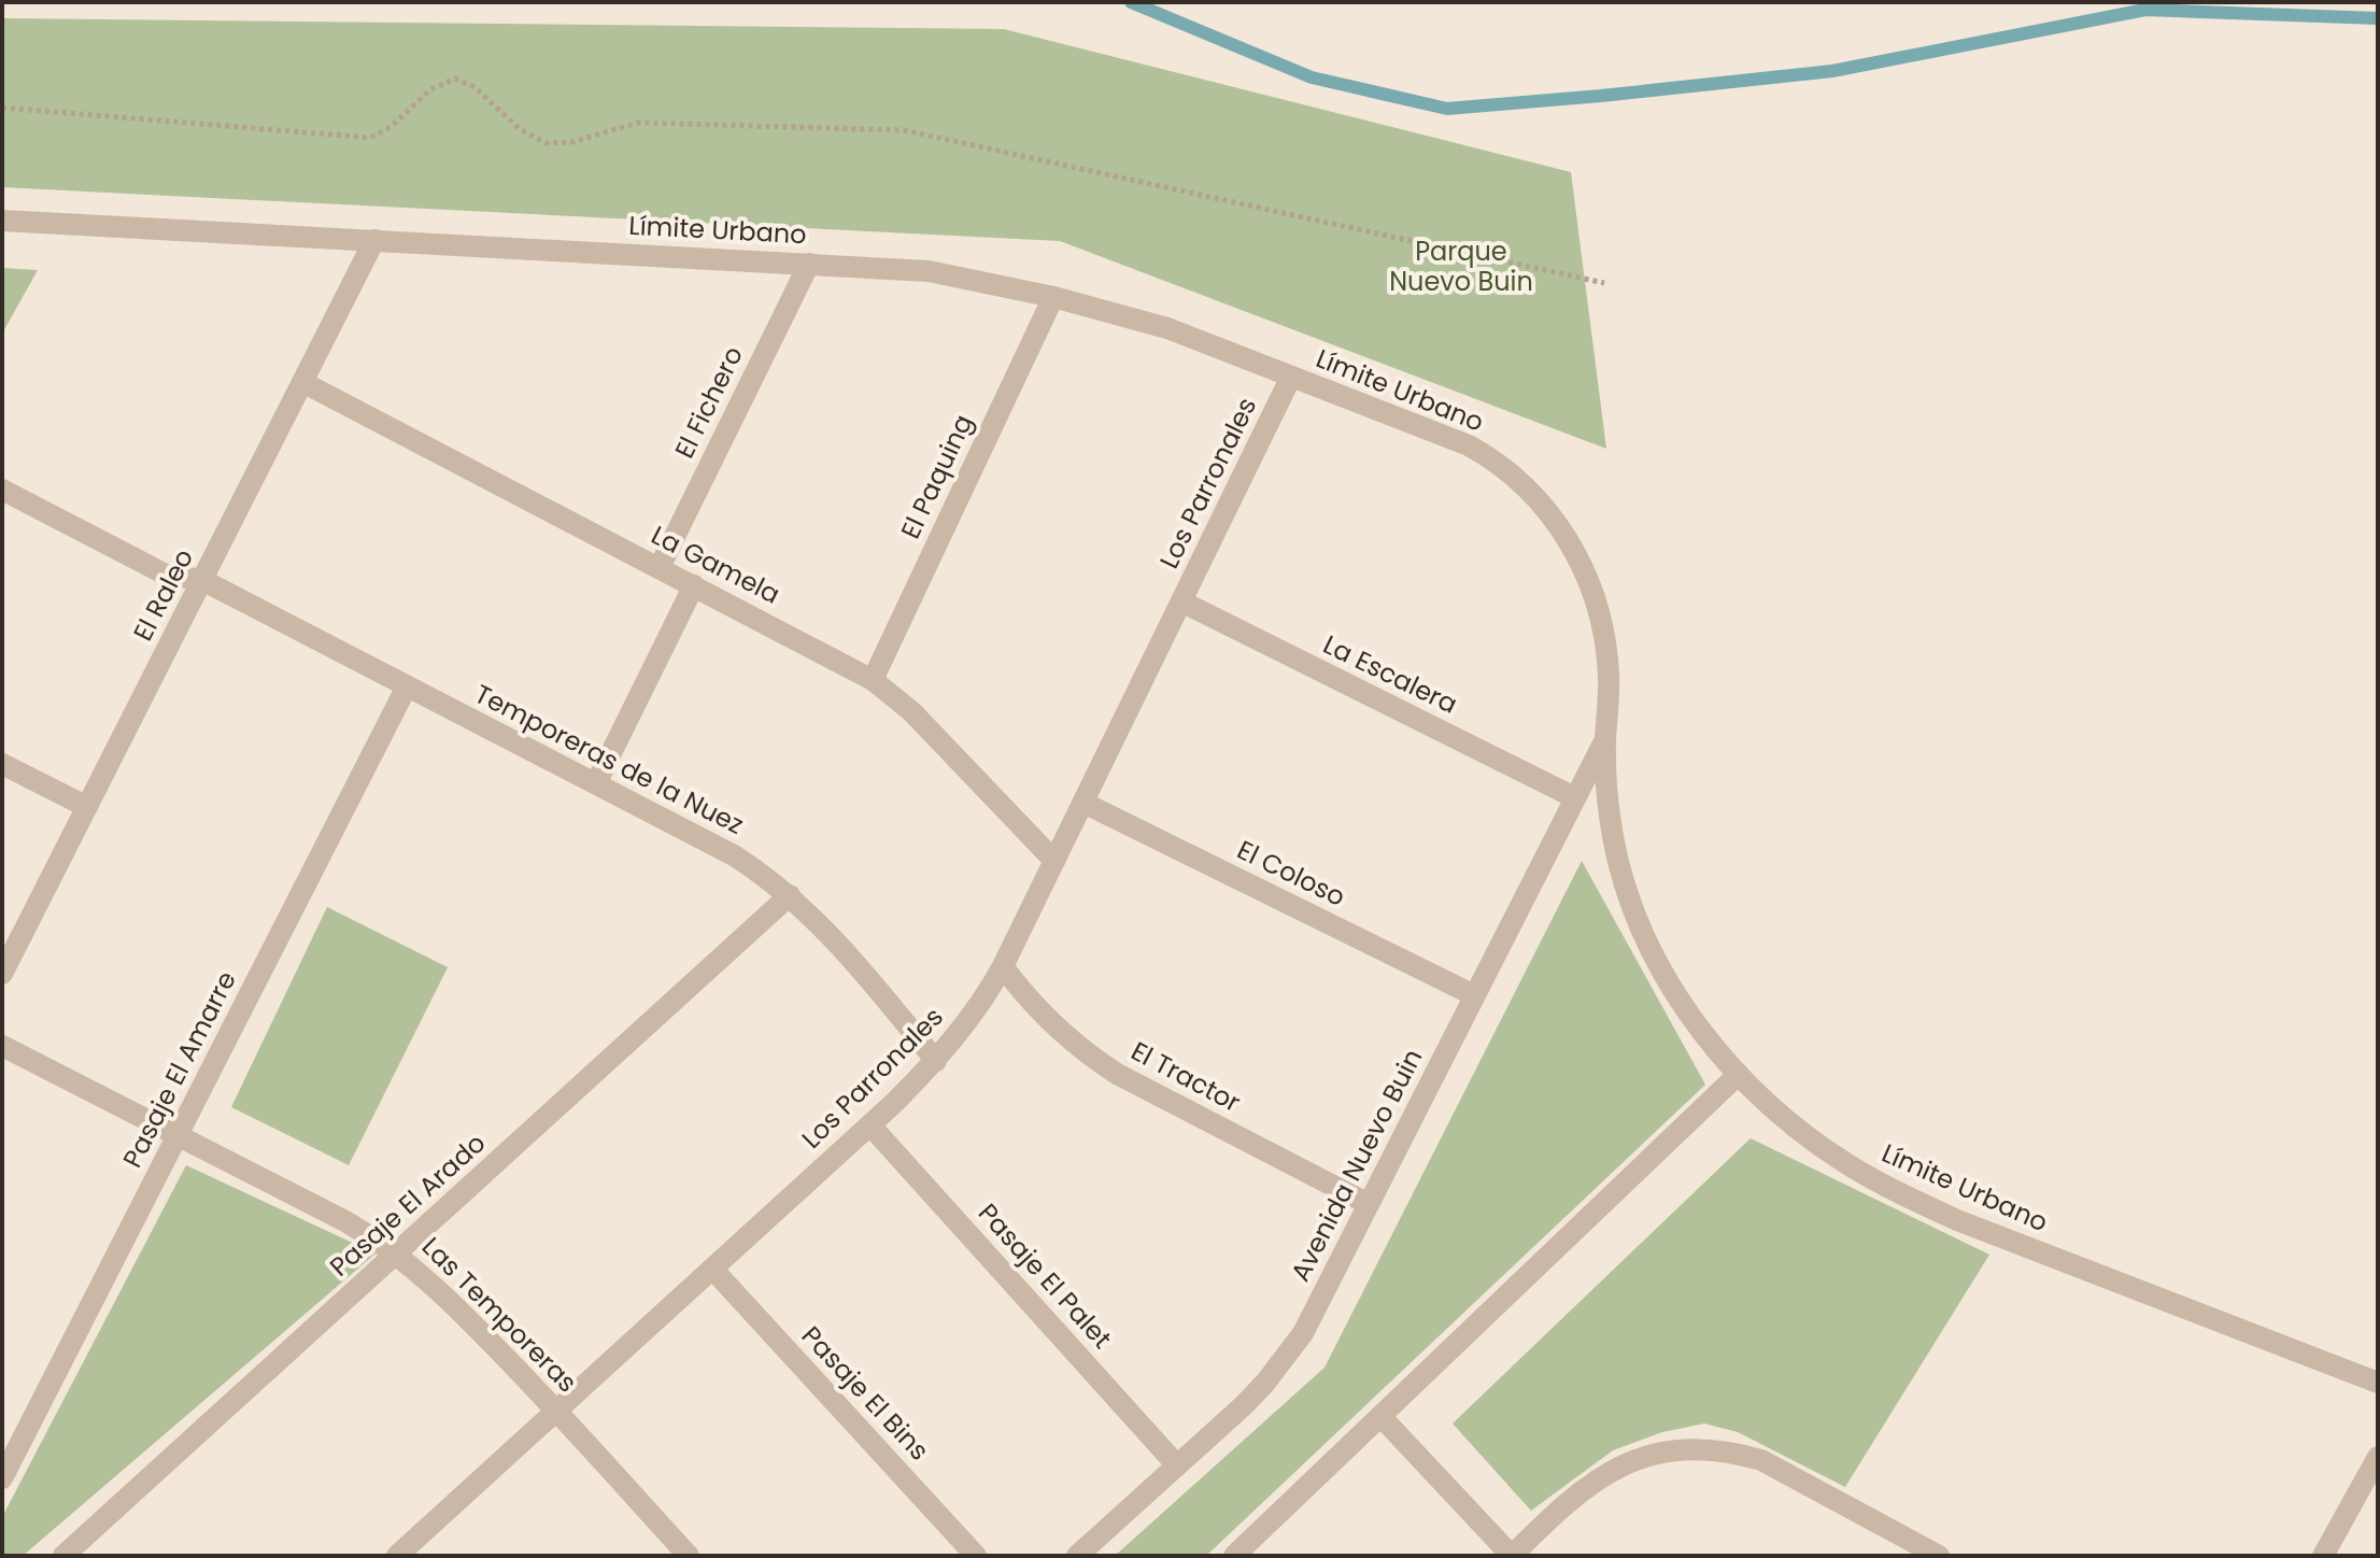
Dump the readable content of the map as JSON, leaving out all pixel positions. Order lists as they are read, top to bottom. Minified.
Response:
{"streets":{"street":["Límite Urbano","El Fichero","El Paquing","Los Parronales","La Gamela","El Raleo","La Escalera","Temporeras de la Nuez","El Coloso","Pasaje El Amarre","El Tractor","Avenida Nuevo Buin","Pasaje El Arado","Pasaje El Palet","Las Temporeras","Pasaje El Bins"]},"crossings":[["Límite Urbano","El Fichero"],["Límite Urbano","El Paquing"],["Límite Urbano","Los Parronales"],["Límite Urbano","El Raleo"],["Límite Urbano","Avenida Nuevo Buin"],["El Fichero","La Gamela"],["El Paquing","La Gamela"],["Los Parronales","La Gamela"],["Los Parronales","La Escalera"],["Los Parronales","Temporeras de la Nuez"],["Los Parronales","El Coloso"],["Los Parronales","El Tractor"],["Los Parronales","Pasaje El Palet"],["Los Parronales","Las Temporeras"],["Los Parronales","Pasaje El Bins"],["La Gamela","El Raleo"],["El Raleo","Temporeras de la Nuez"],["La Escalera","Avenida Nuevo Buin"],["Temporeras de la Nuez","Pasaje El Amarre"],["Temporeras de la Nuez","Pasaje El Arado"],["El Coloso","Avenida Nuevo Buin"],["Pasaje El Amarre","Las Temporeras"],["El Tractor","Avenida Nuevo Buin"],["Avenida Nuevo Buin","Pasaje El Palet"],["Pasaje El Arado","Las Temporeras"]],"parks":["Parque Nuevo Buin"]}
